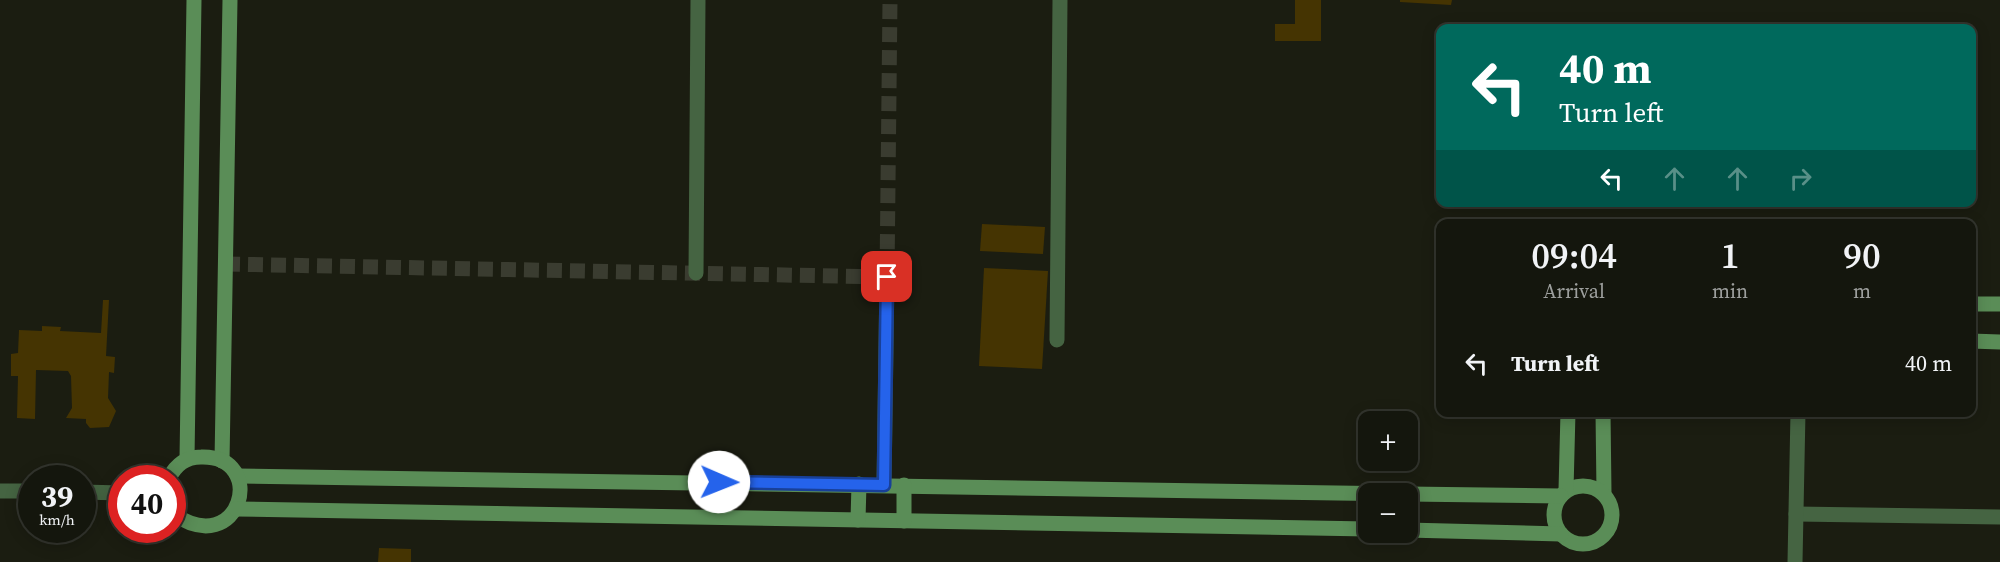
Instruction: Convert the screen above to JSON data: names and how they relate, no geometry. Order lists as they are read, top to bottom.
{
  "page": {
    "turn": ["40 m", "Turn left"],
    "eta": [
      "09:04",
      "Arrival",
      "1",
      "min",
      "90",
      "m"
    ],
    "list": [
      {
        "name": "Turn left",
        "value": "40 m"
      }
    ],
    "map_buttons": ["+", "−"],
    "speed": "39 km/h",
    "limit": "40"
  }
}
